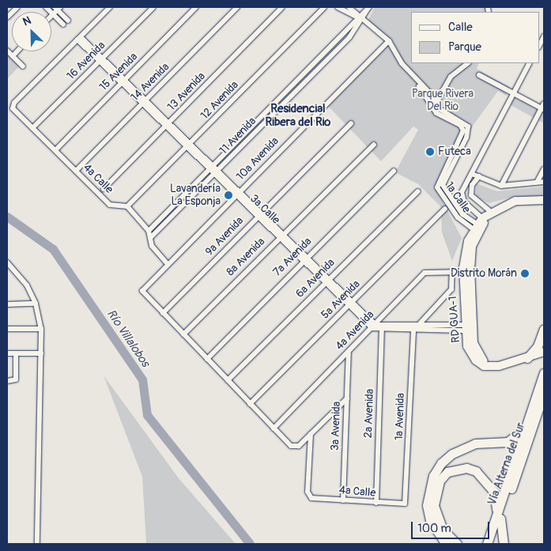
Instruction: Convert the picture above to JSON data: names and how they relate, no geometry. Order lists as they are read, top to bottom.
{
  "streets": {
    "highway": ["Vía Alterna del Sur"],
    "main road": ["RD GUA-1"],
    "street": [
      "16 Avenida",
      "15 Avenida",
      "14 Avenida",
      "13 Avenida",
      "12 Avenida",
      "11 Avenida",
      "10a Avenida",
      "4a Calle",
      "1a Calle",
      "3a Calle",
      "9a Avenida",
      "8a Avenida",
      "7a Avenida",
      "6a Avenida",
      "5a Avenida",
      "4a Avenida",
      "2a Avenida",
      "1a Avenida",
      "3a Avenida"
    ]
  },
  "crossings": [
    ["16 Avenida", "4a Calle"],
    ["16 Avenida", "3a Calle"],
    ["15 Avenida", "4a Calle"],
    ["15 Avenida", "3a Calle"],
    ["14 Avenida", "4a Calle"],
    ["14 Avenida", "3a Calle"],
    ["13 Avenida", "3a Calle"],
    ["12 Avenida", "4a Calle"],
    ["12 Avenida", "3a Calle"],
    ["11 Avenida", "1a Calle"],
    ["11 Avenida", "3a Calle"],
    ["10a Avenida", "1a Calle"],
    ["10a Avenida", "3a Calle"],
    ["10a Avenida", "9a Avenida"],
    ["4a Calle", "3a Calle"],
    ["4a Calle", "2a Avenida"],
    ["4a Calle", "1a Avenida"],
    ["4a Calle", "3a Avenida"],
    ["1a Calle", "RD GUA-1"],
    ["3a Calle", "9a Avenida"],
    ["3a Calle", "8a Avenida"],
    ["3a Calle", "7a Avenida"],
    ["3a Calle", "6a Avenida"],
    ["3a Calle", "5a Avenida"],
    ["3a Calle", "4a Avenida"],
    ["RD GUA-1", "4a Avenida"],
    ["4a Avenida", "3a Avenida"]
  ],
  "districts": ["Residencial Ribera del Rio"],
  "water": ["Río Villalobos"],
  "parks": ["Parque Rivera Del Rio"],
  "places": ["Futeca", "Lavandería La Esponja", "Distrito Morán"],
  "legend": ["Calle", "Parque"],
  "scale_bar": "100 m",
  "north": "top left"
}
